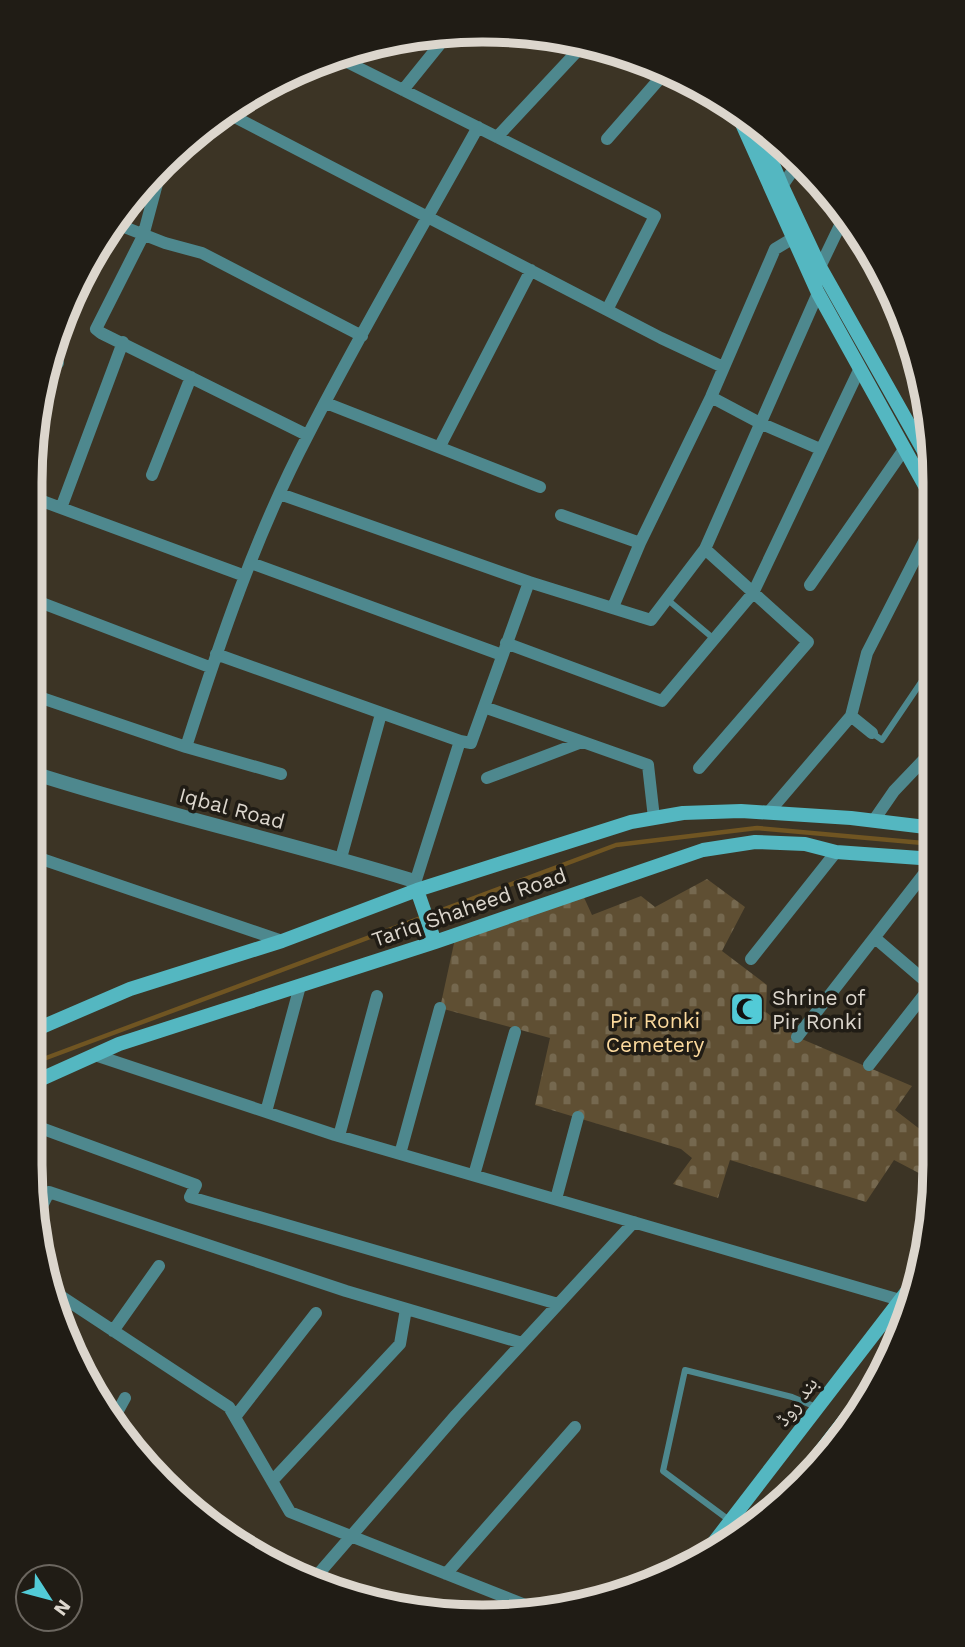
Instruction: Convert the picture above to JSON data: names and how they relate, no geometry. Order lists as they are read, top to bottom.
{
  "streets": {
    "main road": ["Tariq Shaheed Road", "بند روڈ"],
    "street": ["Iqbal Road"]
  },
  "crossings": [
    ["Iqbal Road", "Tariq Shaheed Road"]
  ],
  "parks": ["Pir Ronki Cemetery"],
  "places": {
    "mosque": ["Shrine of Pir Ronki"]
  },
  "north": "bottom right"
}
